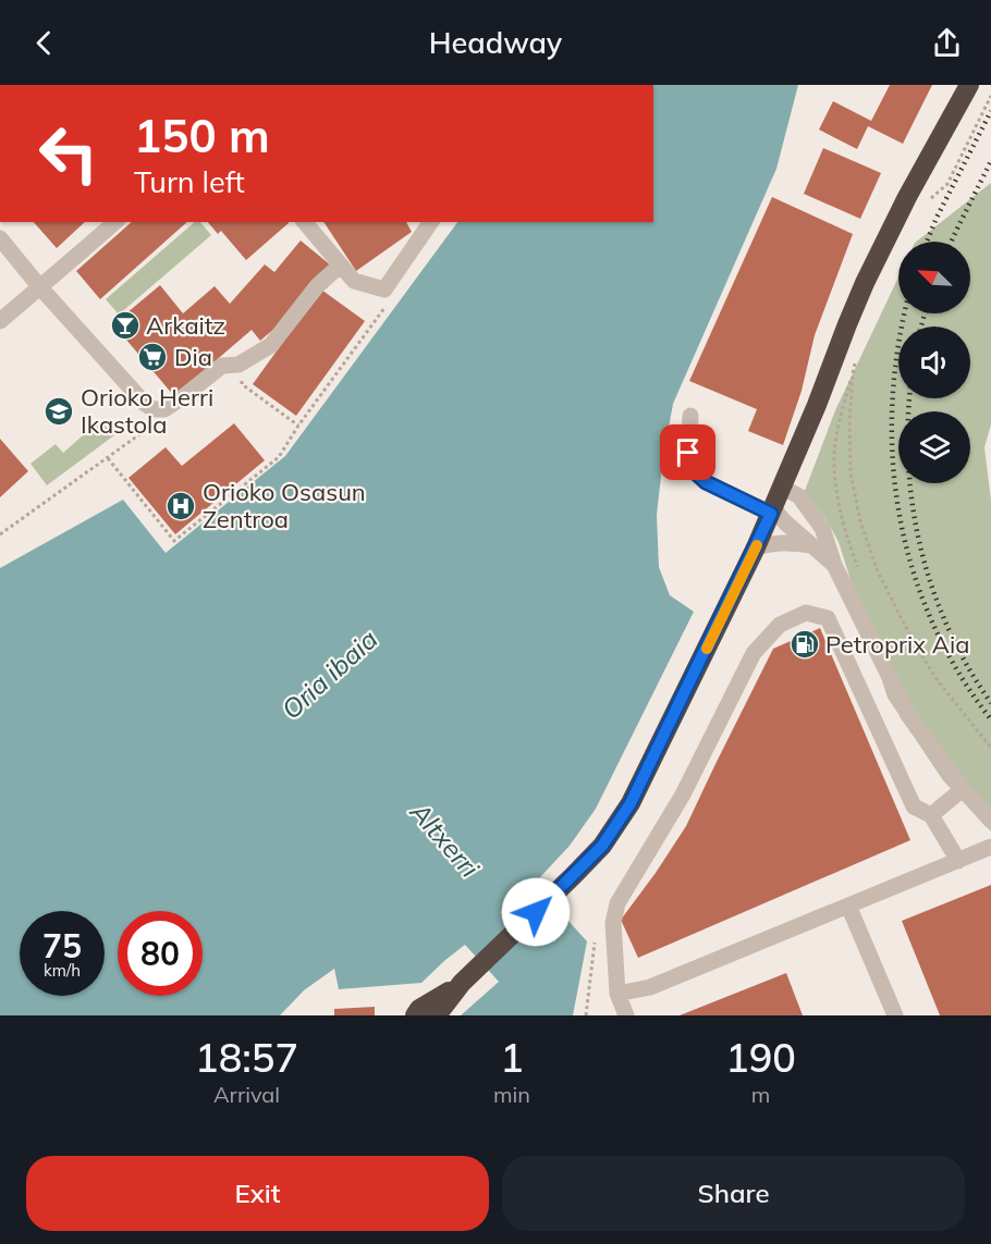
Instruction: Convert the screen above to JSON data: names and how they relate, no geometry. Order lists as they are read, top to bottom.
{
  "water": ["Oria ibaia", "Altxerri"],
  "places": {
    "bar": ["Arkaitz"],
    "supermarket": ["Dia"],
    "school or university": ["Orioko Herri Ikastola"],
    "hospital": ["Orioko Osasun Zentroa"],
    "fuel station": ["Petroprix Aia"]
  },
  "north": "top left",
  "page": {
    "header": "Headway",
    "turn": ["150 m", "Turn left"],
    "speed": "75 km/h",
    "limit": "80",
    "eta": [
      "18:57",
      "Arrival",
      "1",
      "min",
      "190",
      "m"
    ],
    "buttons": ["Exit", "Share"]
  }
}
